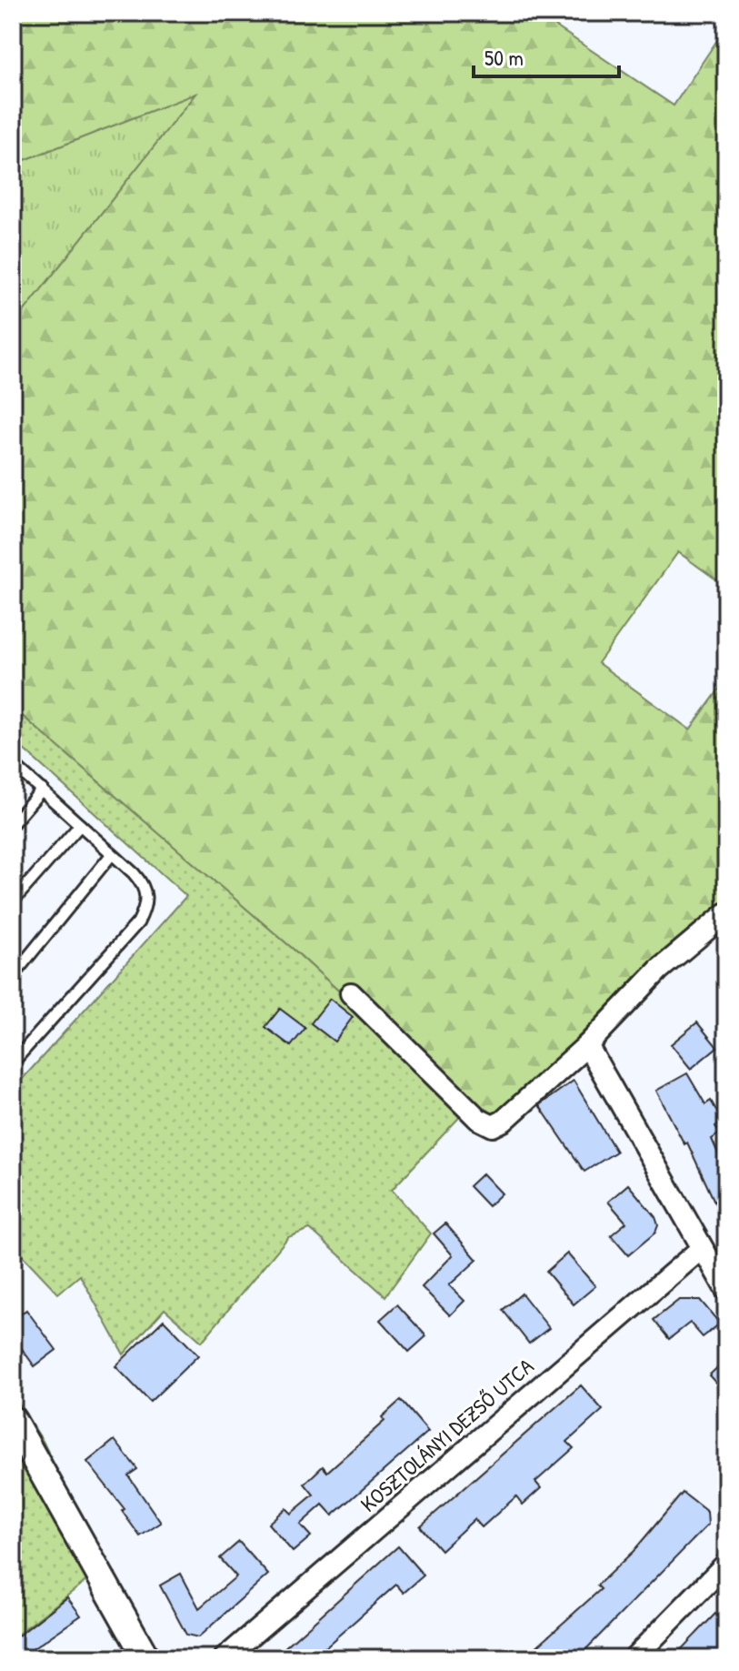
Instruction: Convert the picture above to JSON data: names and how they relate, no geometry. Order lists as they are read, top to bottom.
{
  "streets": {
    "street": ["KOSZTOLÁNYI DEZSŐ UTCA"]
  },
  "scale_bar": "50 m"
}
